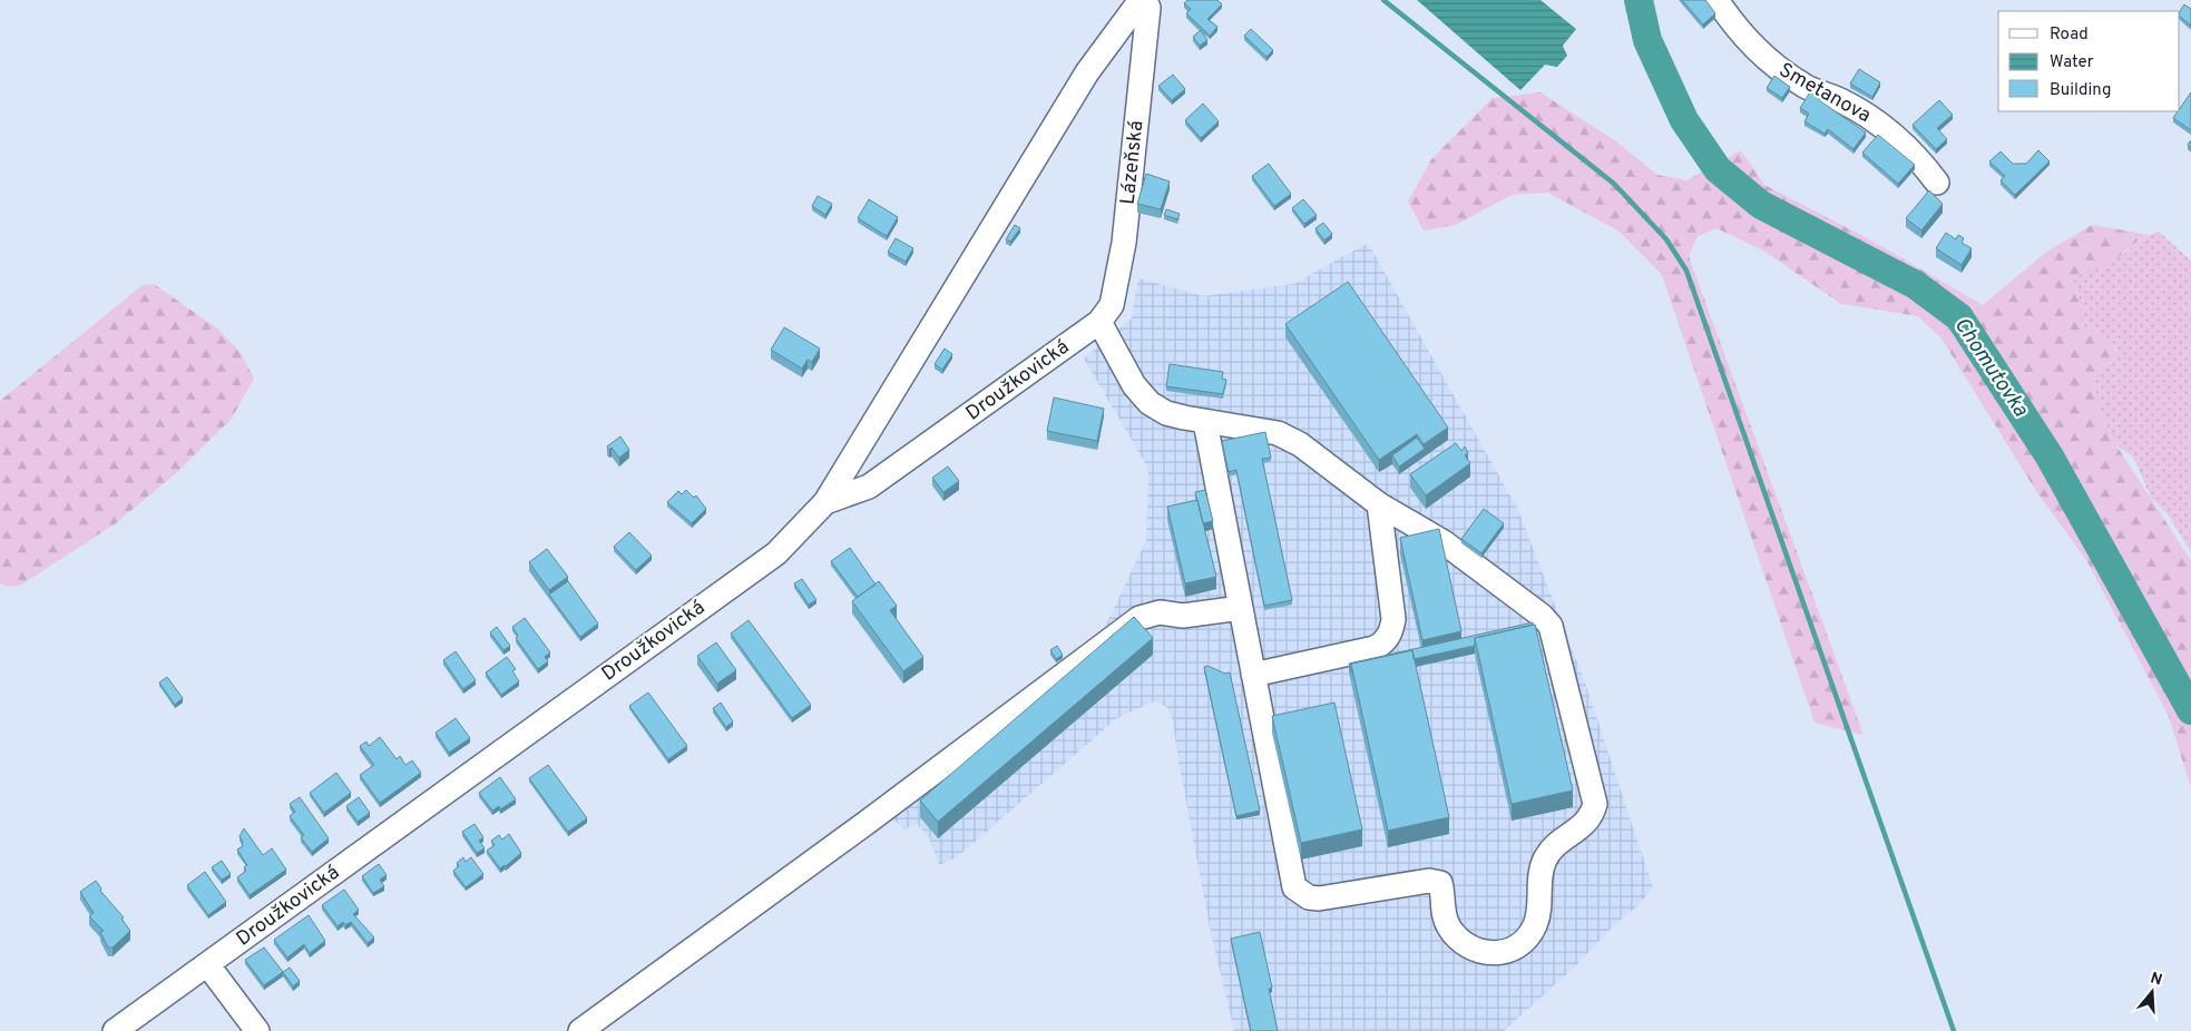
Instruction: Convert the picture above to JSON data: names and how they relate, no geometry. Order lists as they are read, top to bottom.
{
  "streets": {
    "street": ["Smetanova", "Lázeňská", "Droužkovická"]
  },
  "crossings": [
    ["Lázeňská", "Droužkovická"]
  ],
  "water": ["Chomutovka"],
  "legend": ["Road", "Water", "Building"],
  "north": "top"
}
